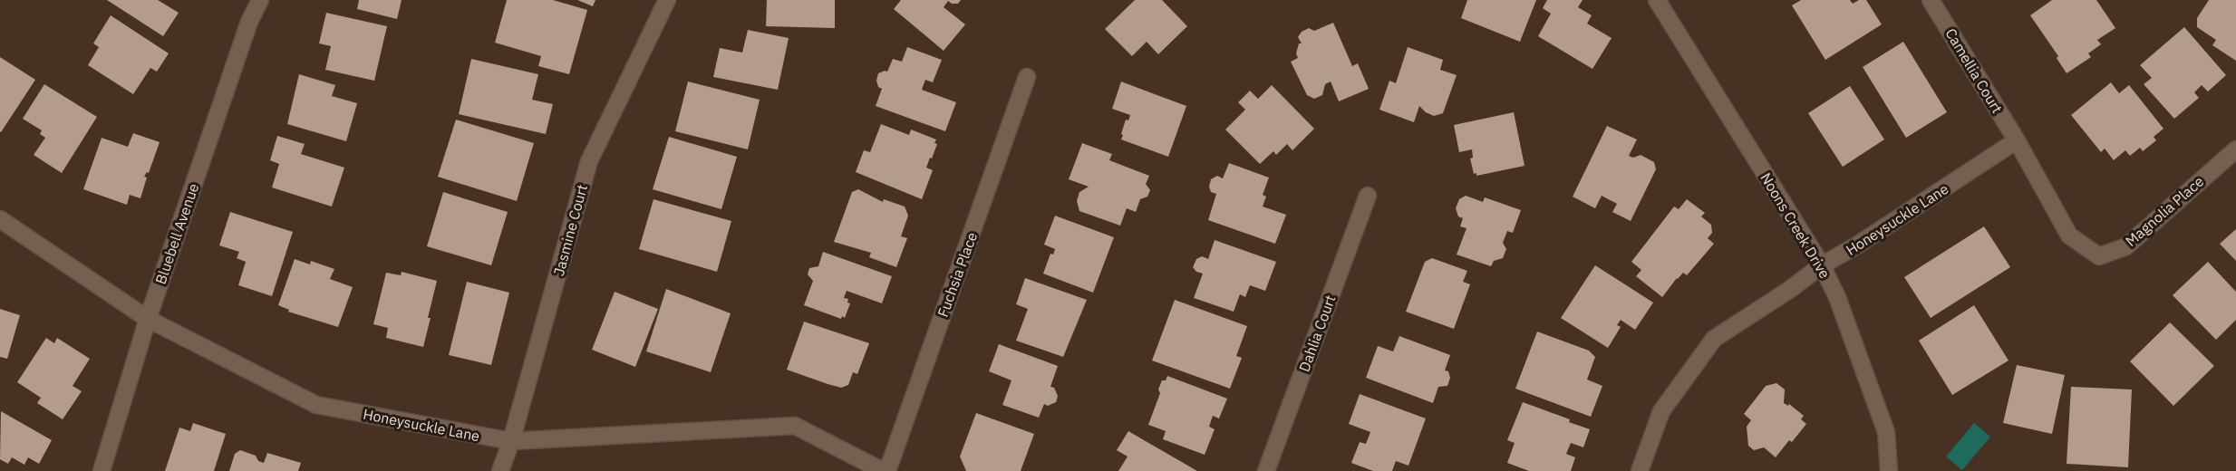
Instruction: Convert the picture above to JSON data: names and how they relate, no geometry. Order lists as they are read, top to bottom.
{
  "streets": {
    "street": [
      "Camellia Court",
      "Magnolia Place",
      "Honeysuckle Lane",
      "Noons Creek Drive",
      "Jasmine Court",
      "Bluebell Avenue",
      "Fuchsia Place",
      "Dahlia Court"
    ]
  },
  "crossings": [
    ["Camellia Court", "Magnolia Place"],
    ["Camellia Court", "Honeysuckle Lane"],
    ["Magnolia Place", "Honeysuckle Lane"],
    ["Honeysuckle Lane", "Noons Creek Drive"],
    ["Honeysuckle Lane", "Jasmine Court"],
    ["Honeysuckle Lane", "Bluebell Avenue"],
    ["Honeysuckle Lane", "Fuchsia Place"]
  ]
}
